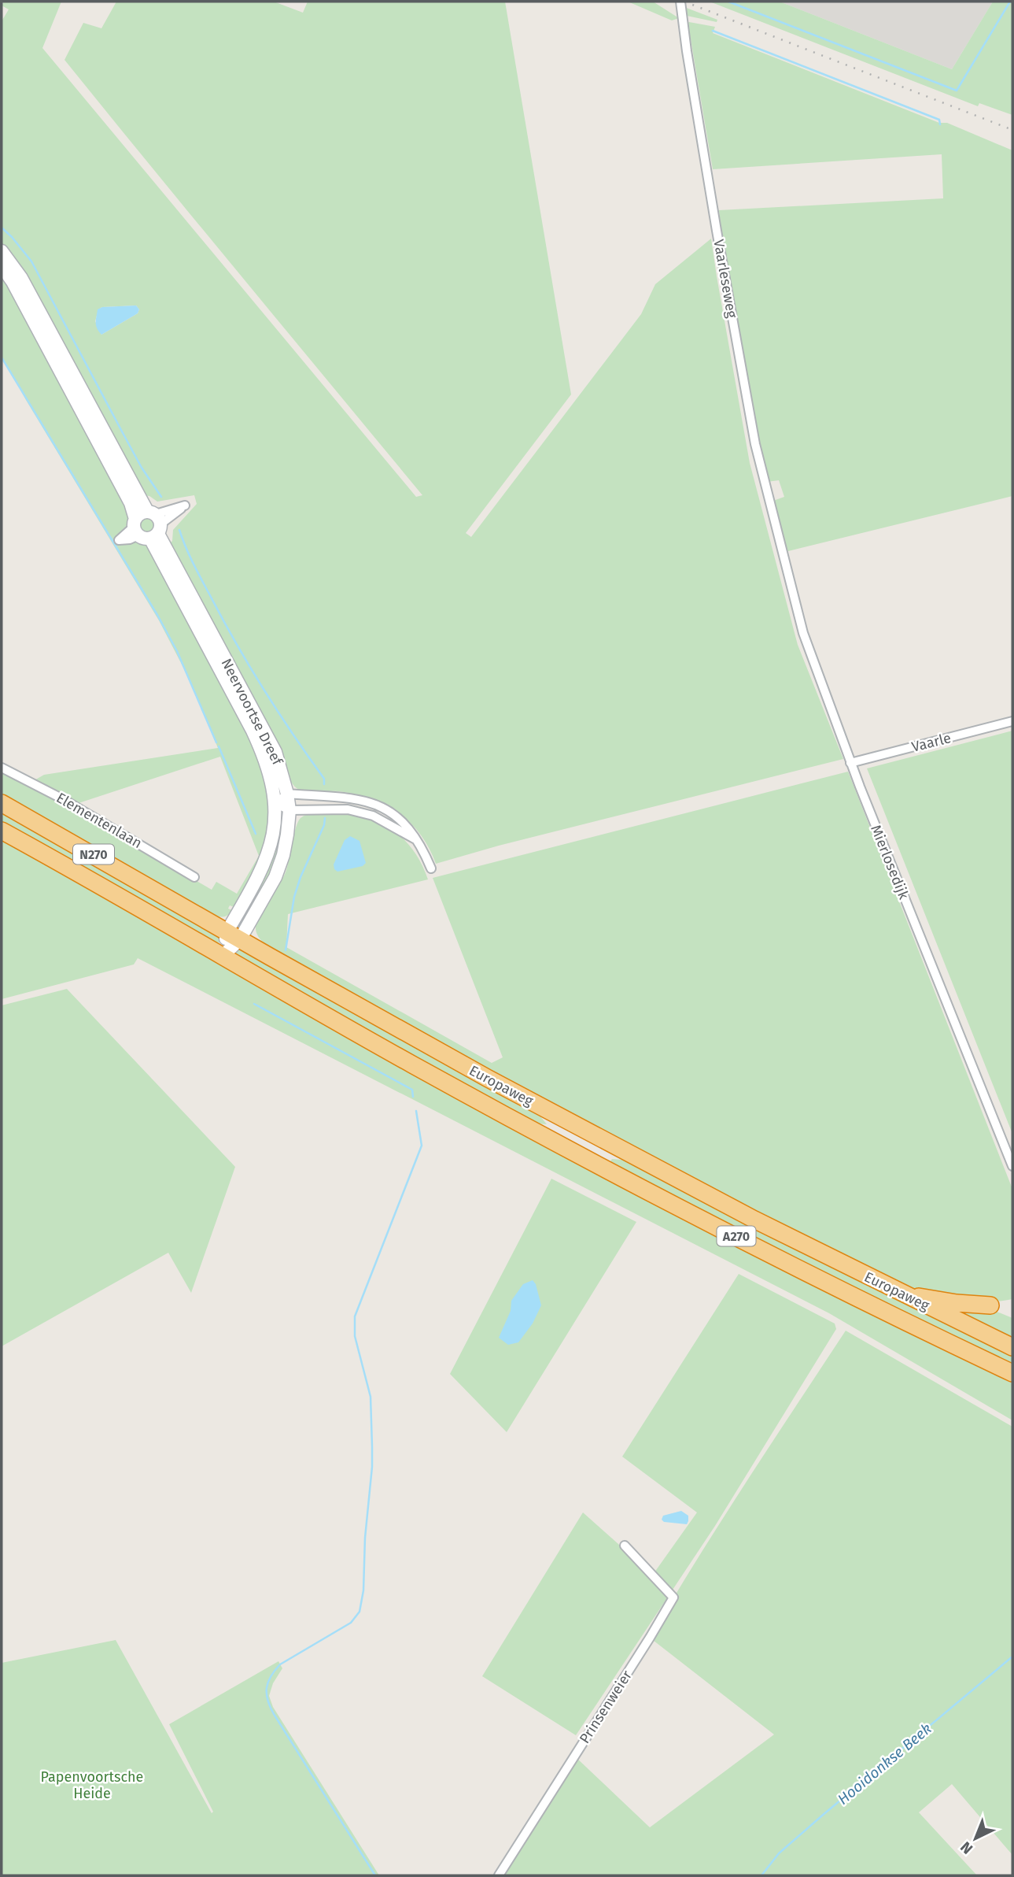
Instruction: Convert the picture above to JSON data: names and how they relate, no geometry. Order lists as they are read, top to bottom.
{
  "streets": {
    "highway": ["N270", "Europaweg", "A270"],
    "street": [
      "Vaarleseweg",
      "Neervoortse Dreef",
      "Vaarle",
      "Elementenlaan",
      "Mierlosedijk",
      "Prinsenweier"
    ]
  },
  "crossings": [
    ["Vaarleseweg", "Mierlosedijk"],
    ["Neervoortse Dreef", "Europaweg"],
    ["Vaarle", "Mierlosedijk"],
    ["Europaweg", "A270"]
  ],
  "water": ["Hooidonkse Beek"],
  "parks": ["Papenvoortsche Heide"],
  "north": "bottom left"
}
